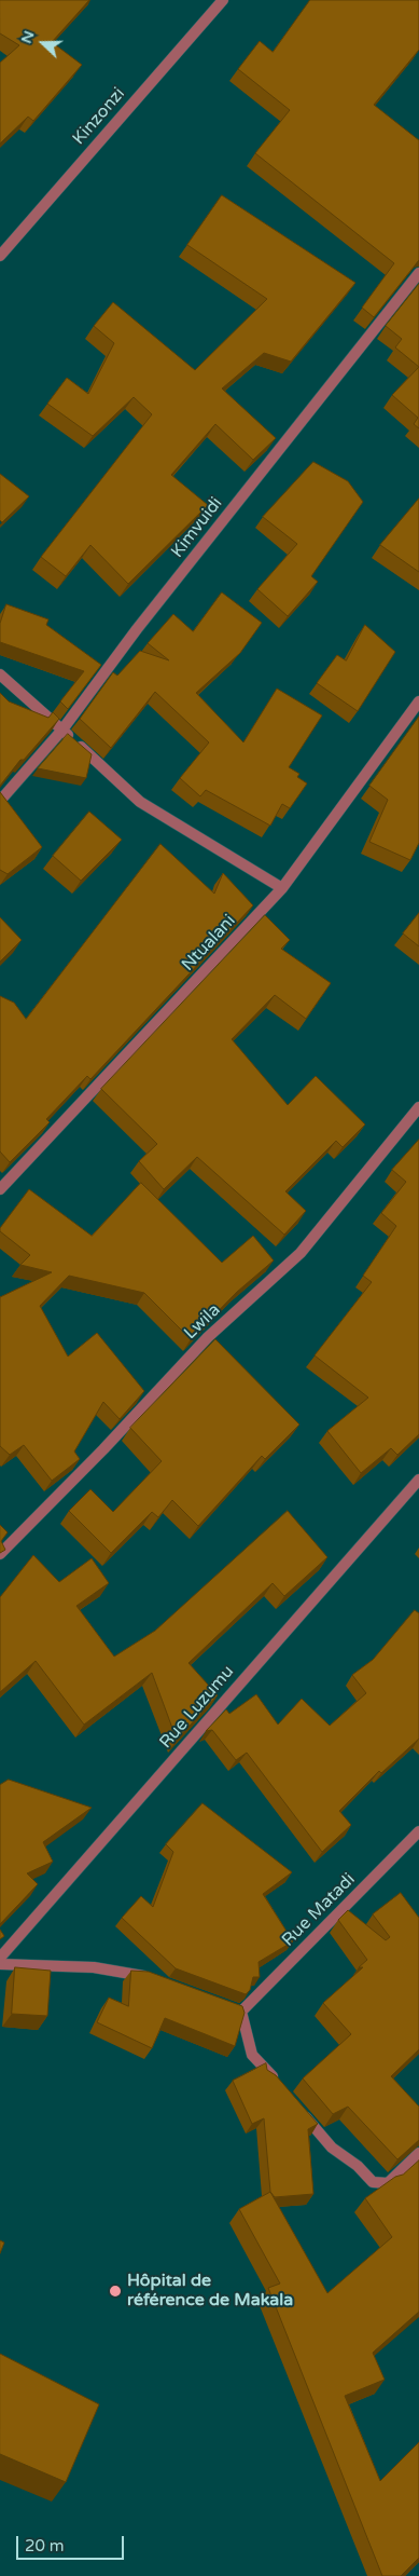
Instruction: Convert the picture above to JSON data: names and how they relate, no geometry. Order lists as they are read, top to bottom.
{
  "streets": {
    "street": [
      "Kinzonzi",
      "Kimvuidi",
      "Ntualani",
      "Lwila",
      "Rue Luzumu",
      "Rue Matadi"
    ]
  },
  "places": ["Hôpital de référence de Makala"],
  "scale_bar": "20 m",
  "north": "left"
}
